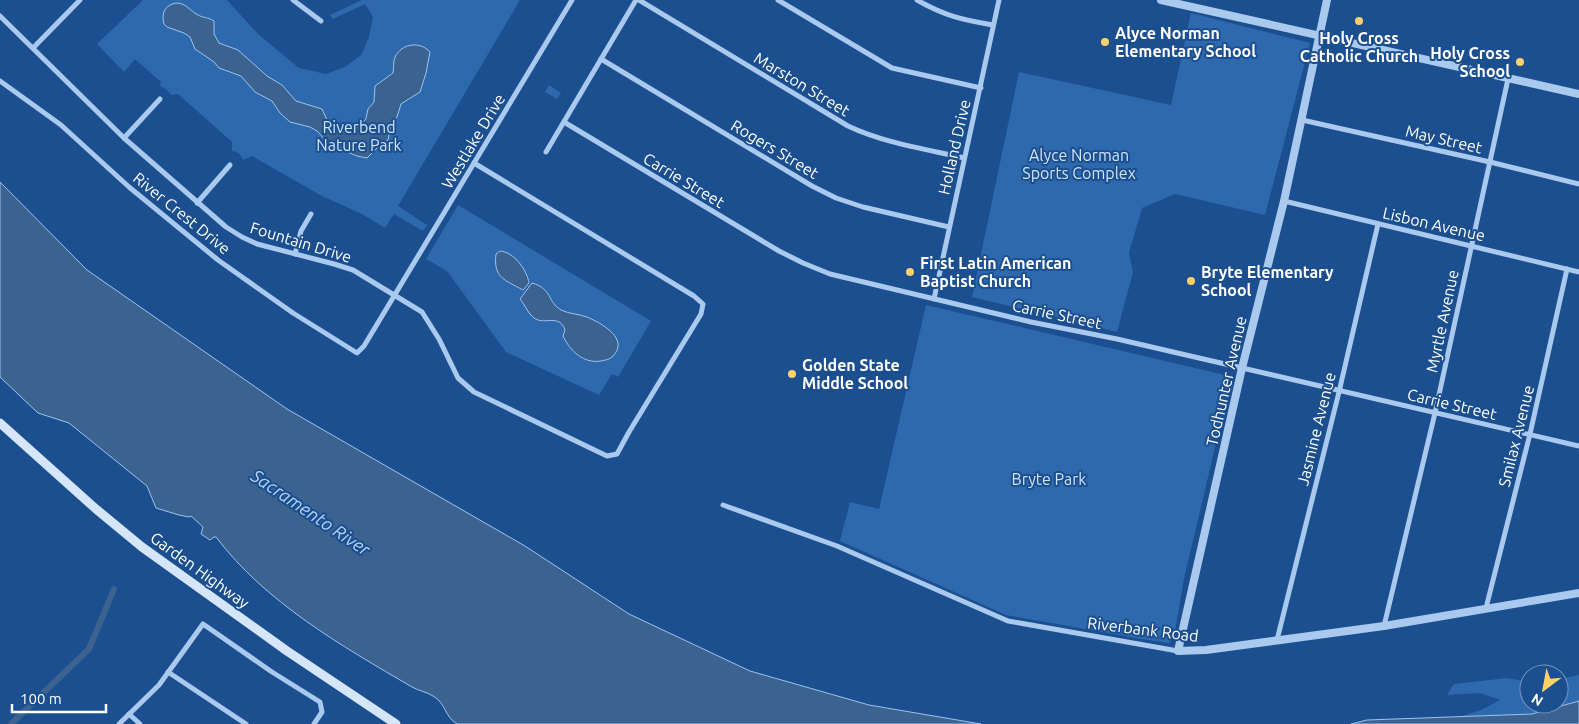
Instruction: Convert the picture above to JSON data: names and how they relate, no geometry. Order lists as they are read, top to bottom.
{
  "streets": {
    "main road": ["Garden Highway"],
    "street": [
      "Marston Street",
      "May Street",
      "Westlake Drive",
      "Holland Drive",
      "Rogers Street",
      "Carrie Street",
      "River Crest Drive",
      "Lisbon Avenue",
      "Fountain Drive",
      "Myrtle Avenue",
      "Todhunter Avenue",
      "Jasmine Avenue",
      "Smilax Avenue",
      "Riverbank Road"
    ]
  },
  "crossings": [
    ["Marston Street", "Holland Drive"],
    ["May Street", "Myrtle Avenue"],
    ["May Street", "Todhunter Avenue"],
    ["Westlake Drive", "River Crest Drive"],
    ["Westlake Drive", "Fountain Drive"],
    ["Holland Drive", "Rogers Street"],
    ["Holland Drive", "Carrie Street"],
    ["Carrie Street", "Myrtle Avenue"],
    ["Carrie Street", "Todhunter Avenue"],
    ["Carrie Street", "Jasmine Avenue"],
    ["Carrie Street", "Smilax Avenue"],
    ["Lisbon Avenue", "Myrtle Avenue"],
    ["Lisbon Avenue", "Todhunter Avenue"],
    ["Lisbon Avenue", "Jasmine Avenue"],
    ["Lisbon Avenue", "Smilax Avenue"],
    ["Myrtle Avenue", "Riverbank Road"],
    ["Todhunter Avenue", "Riverbank Road"],
    ["Jasmine Avenue", "Riverbank Road"],
    ["Smilax Avenue", "Riverbank Road"]
  ],
  "water": ["Sacramento River"],
  "parks": ["Riverbend Nature Park", "Alyce Norman Sports Complex", "Bryte Park"],
  "places": [
    "Holy Cross Catholic Church",
    "Alyce Norman Elementary School",
    "Holy Cross School",
    "First Latin American Baptist Church",
    "Bryte Elementary School",
    "Golden State Middle School"
  ],
  "scale_bar": "100 m",
  "north": "bottom left"
}
